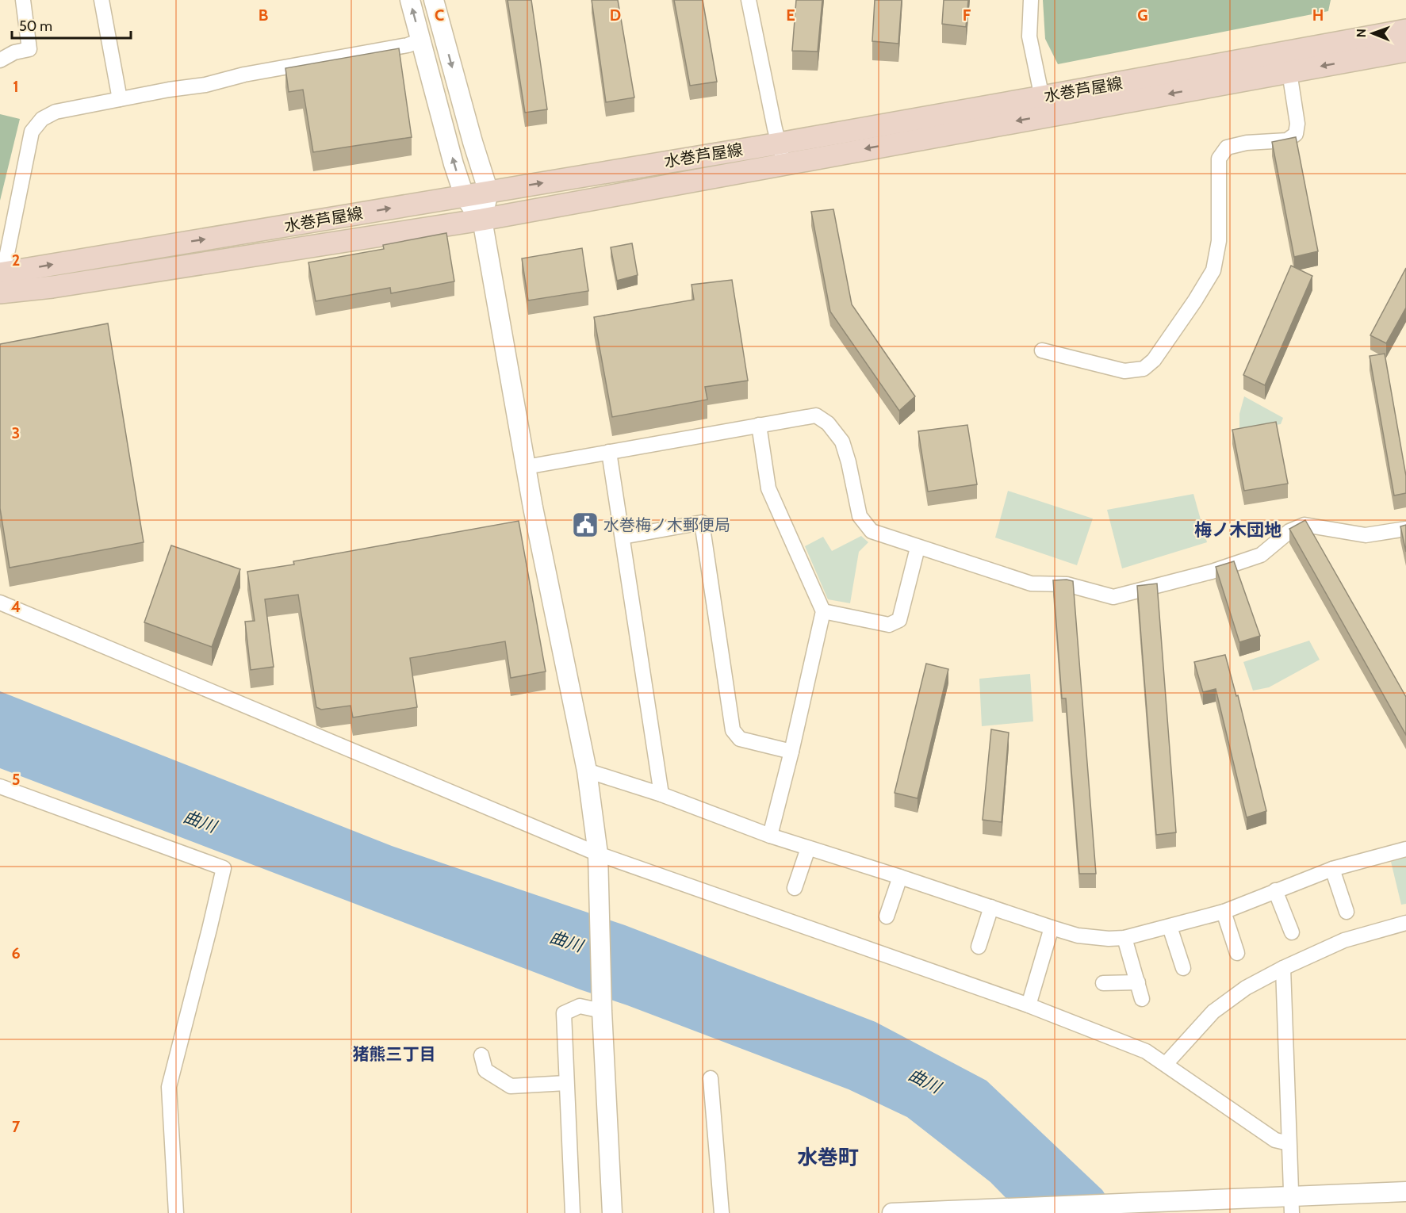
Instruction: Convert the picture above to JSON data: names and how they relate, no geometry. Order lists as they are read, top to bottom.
{
  "streets": {
    "main road": ["水巻芦屋線"]
  },
  "districts": ["梅ノ木団地", "猪熊三丁目", "水巻町"],
  "water": ["曲川"],
  "places": {
    "public building": ["水巻梅ノ木郵便局"]
  },
  "scale_bar": "50 m",
  "north": "left",
  "grid": {
    "columns": [
      "B",
      "C",
      "D",
      "E",
      "F",
      "G",
      "H"
    ],
    "rows": [
      "1",
      "2",
      "3",
      "4",
      "5",
      "6",
      "7"
    ]
  }
}
